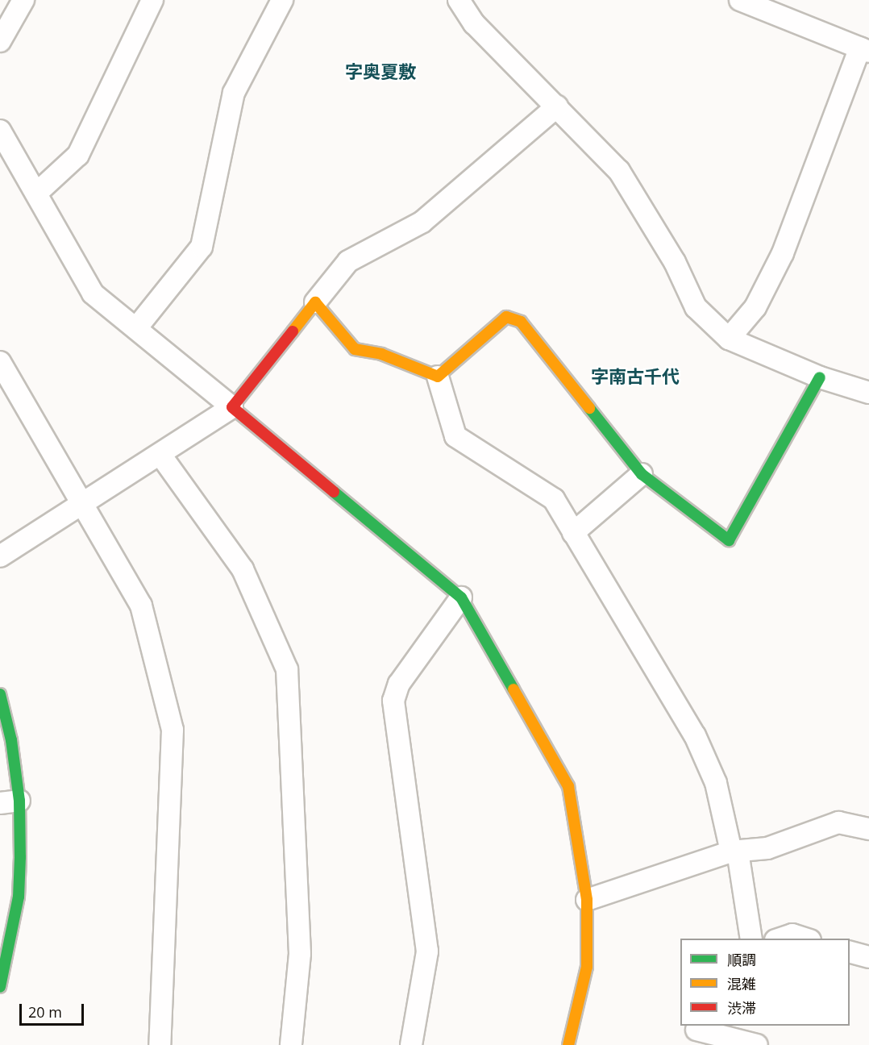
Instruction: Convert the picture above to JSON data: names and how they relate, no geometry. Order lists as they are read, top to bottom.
{
  "districts": ["字奥夏敷", "字南古千代"],
  "legend": ["順調", "混雑", "渋滞"],
  "scale_bar": "20 m"
}
